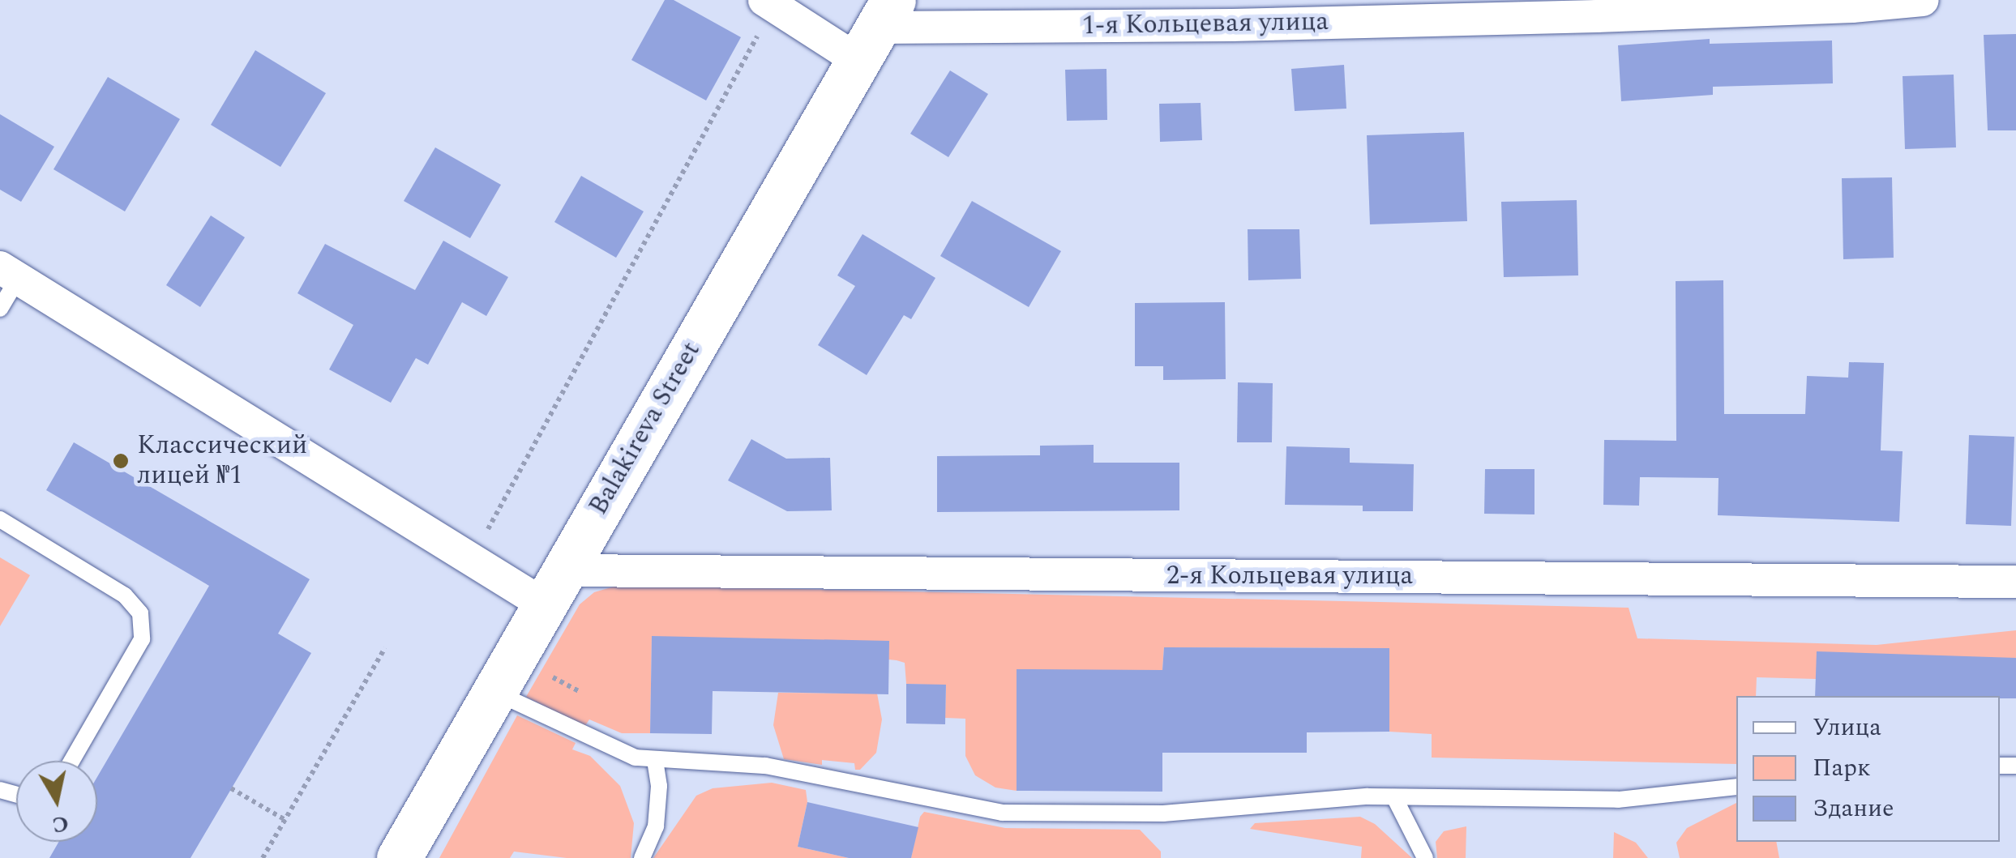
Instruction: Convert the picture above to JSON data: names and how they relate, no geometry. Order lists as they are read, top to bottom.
{
  "streets": {
    "street": ["1-я Кольцевая улица", "Balakireva Street", "2-я Кольцевая улица"]
  },
  "crossings": [
    ["1-я Кольцевая улица", "Balakireva Street"],
    ["Balakireva Street", "2-я Кольцевая улица"]
  ],
  "places": ["Классический лицей №1"],
  "legend": ["Улица", "Парк", "Здание"],
  "north": "bottom"
}
